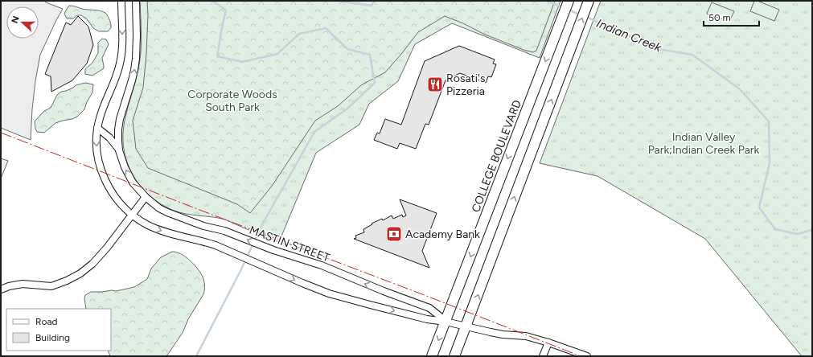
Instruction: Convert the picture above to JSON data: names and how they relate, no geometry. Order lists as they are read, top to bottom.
{
  "streets": {
    "main road": ["COLLEGE BOULEVARD"],
    "street": ["MASTIN STREET"]
  },
  "crossings": [
    ["COLLEGE BOULEVARD", "MASTIN STREET"]
  ],
  "water": ["Indian Creek"],
  "parks": ["Corporate Woods South Park", "Indian Valley Park;Indian Creek Park"],
  "places": {
    "restaurant": ["Rosati's Pizzeria"],
    "bank": ["Academy Bank"]
  },
  "legend": ["Road", "Building"],
  "scale_bar": "50 m",
  "north": "left"
}
